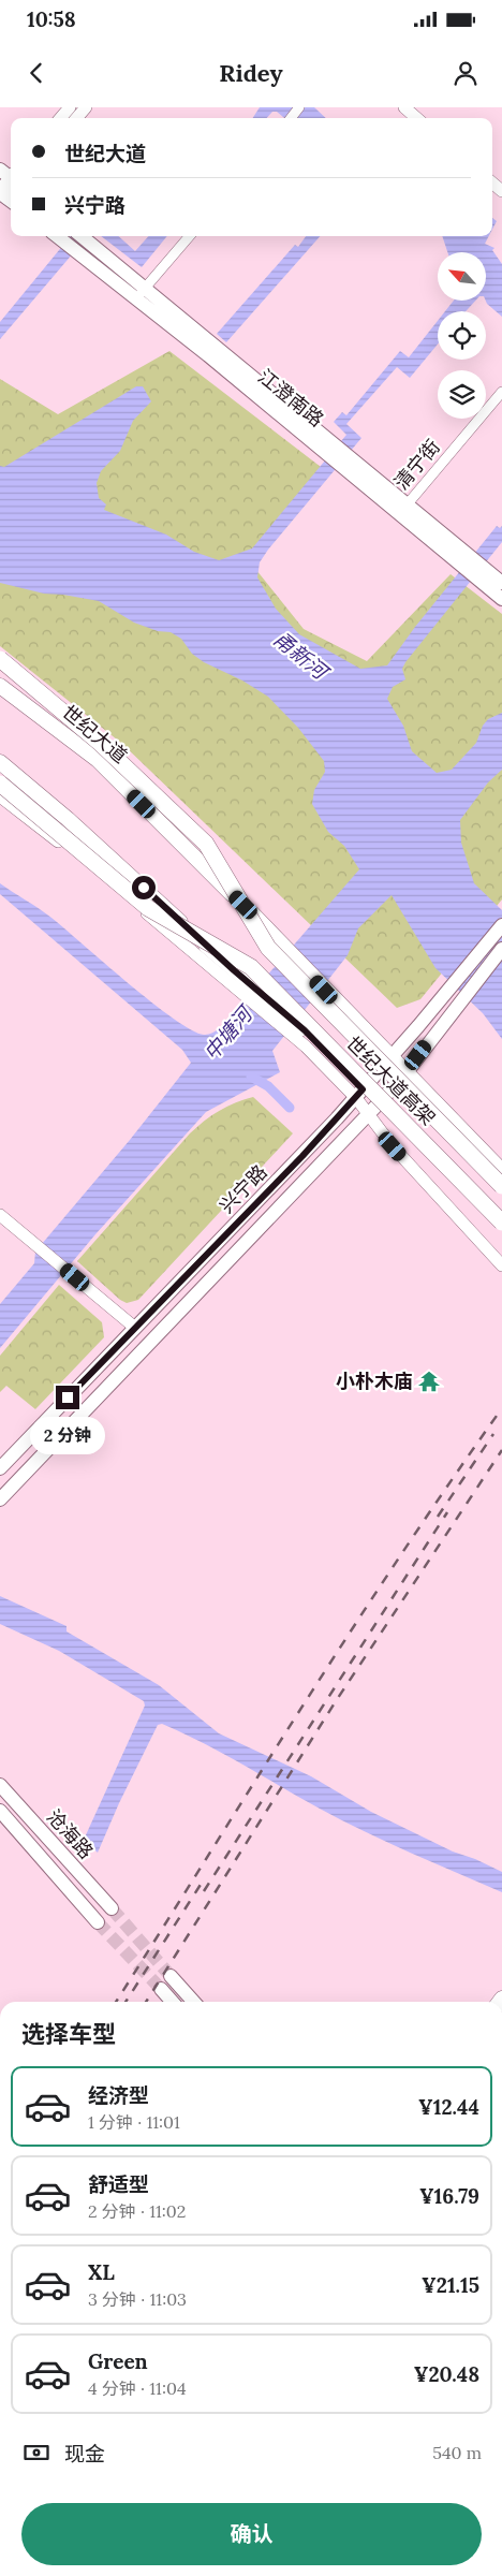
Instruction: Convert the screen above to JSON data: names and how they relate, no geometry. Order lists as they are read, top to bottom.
{
  "streets": {
    "highway": ["世纪大道高架"],
    "main road": [
      "江澄南路",
      "世纪大道",
      "兴宁路",
      "沧海路"
    ],
    "street": ["清宁街"]
  },
  "crossings": [
    ["江澄南路", "清宁街"],
    ["世纪大道", "世纪大道高架"],
    ["世纪大道", "兴宁路"]
  ],
  "water": ["甬新河", "中塘河"],
  "places": {
    "temple": ["小朴木庙"]
  },
  "north": "top left",
  "page": {
    "status": "10:58",
    "header": "Ridey",
    "banner": ["世纪大道", "兴宁路"],
    "bubble": "2 分钟",
    "heading": "选择车型",
    "list": [
      {
        "name": "经济型",
        "note": "1 分钟 · 11:01",
        "value": "¥12.44"
      },
      {
        "name": "舒适型",
        "note": "2 分钟 · 11:02",
        "value": "¥16.79"
      },
      {
        "name": "XL",
        "note": "3 分钟 · 11:03",
        "value": "¥21.15"
      },
      {
        "name": "Green",
        "note": "4 分钟 · 11:04",
        "value": "¥20.48"
      }
    ],
    "pay": ["现金", "540 m"],
    "buttons": "确认"
  }
}
